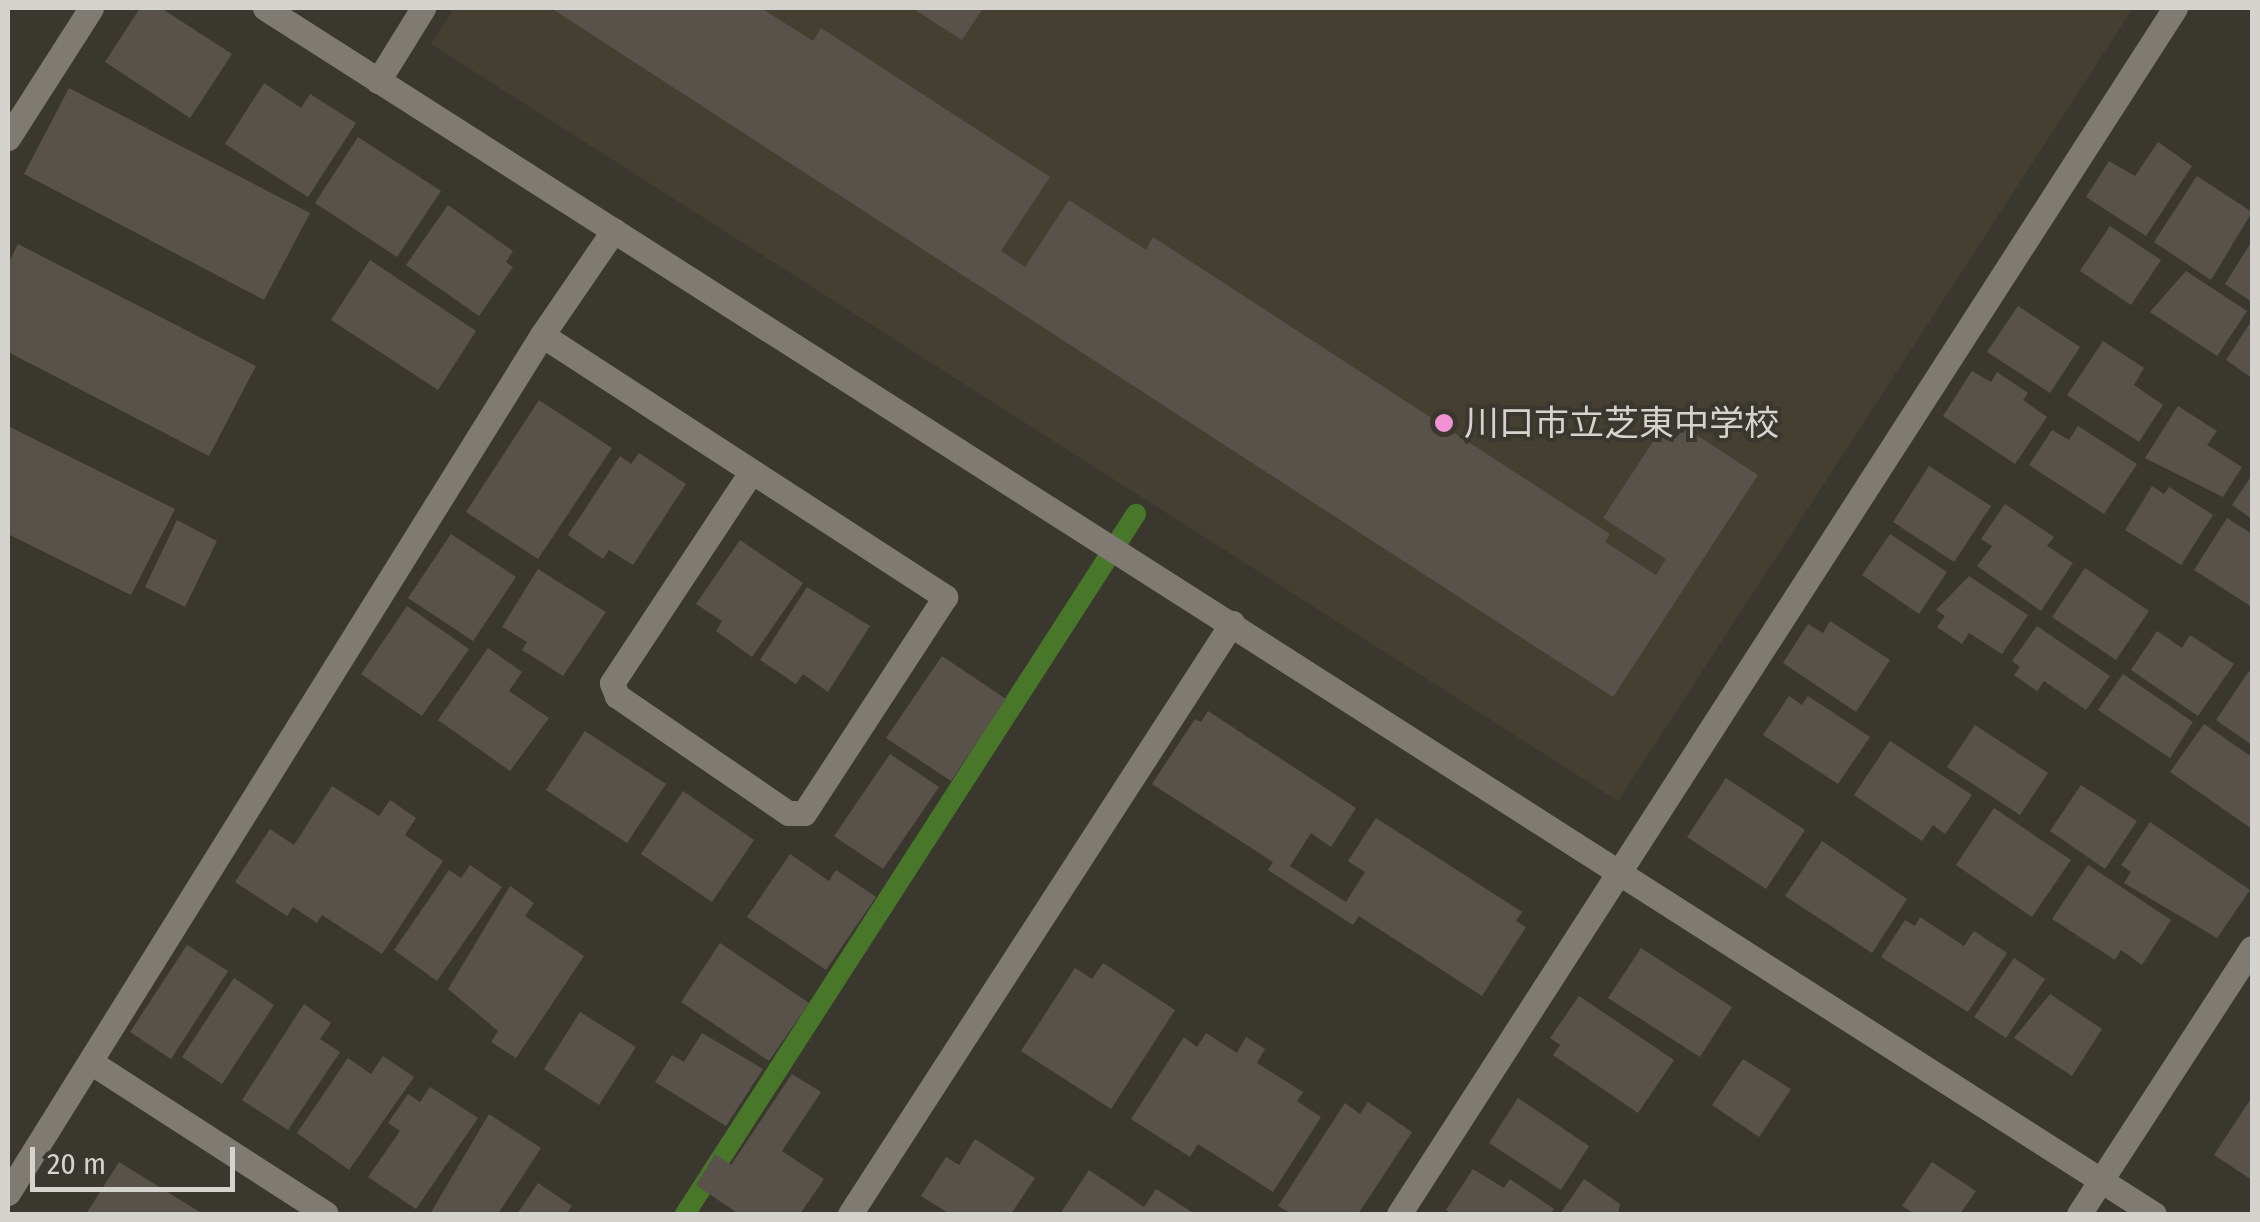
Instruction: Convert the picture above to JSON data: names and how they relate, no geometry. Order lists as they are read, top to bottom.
{
  "places": ["川口市立芝東中学校"],
  "scale_bar": "20 m"
}
